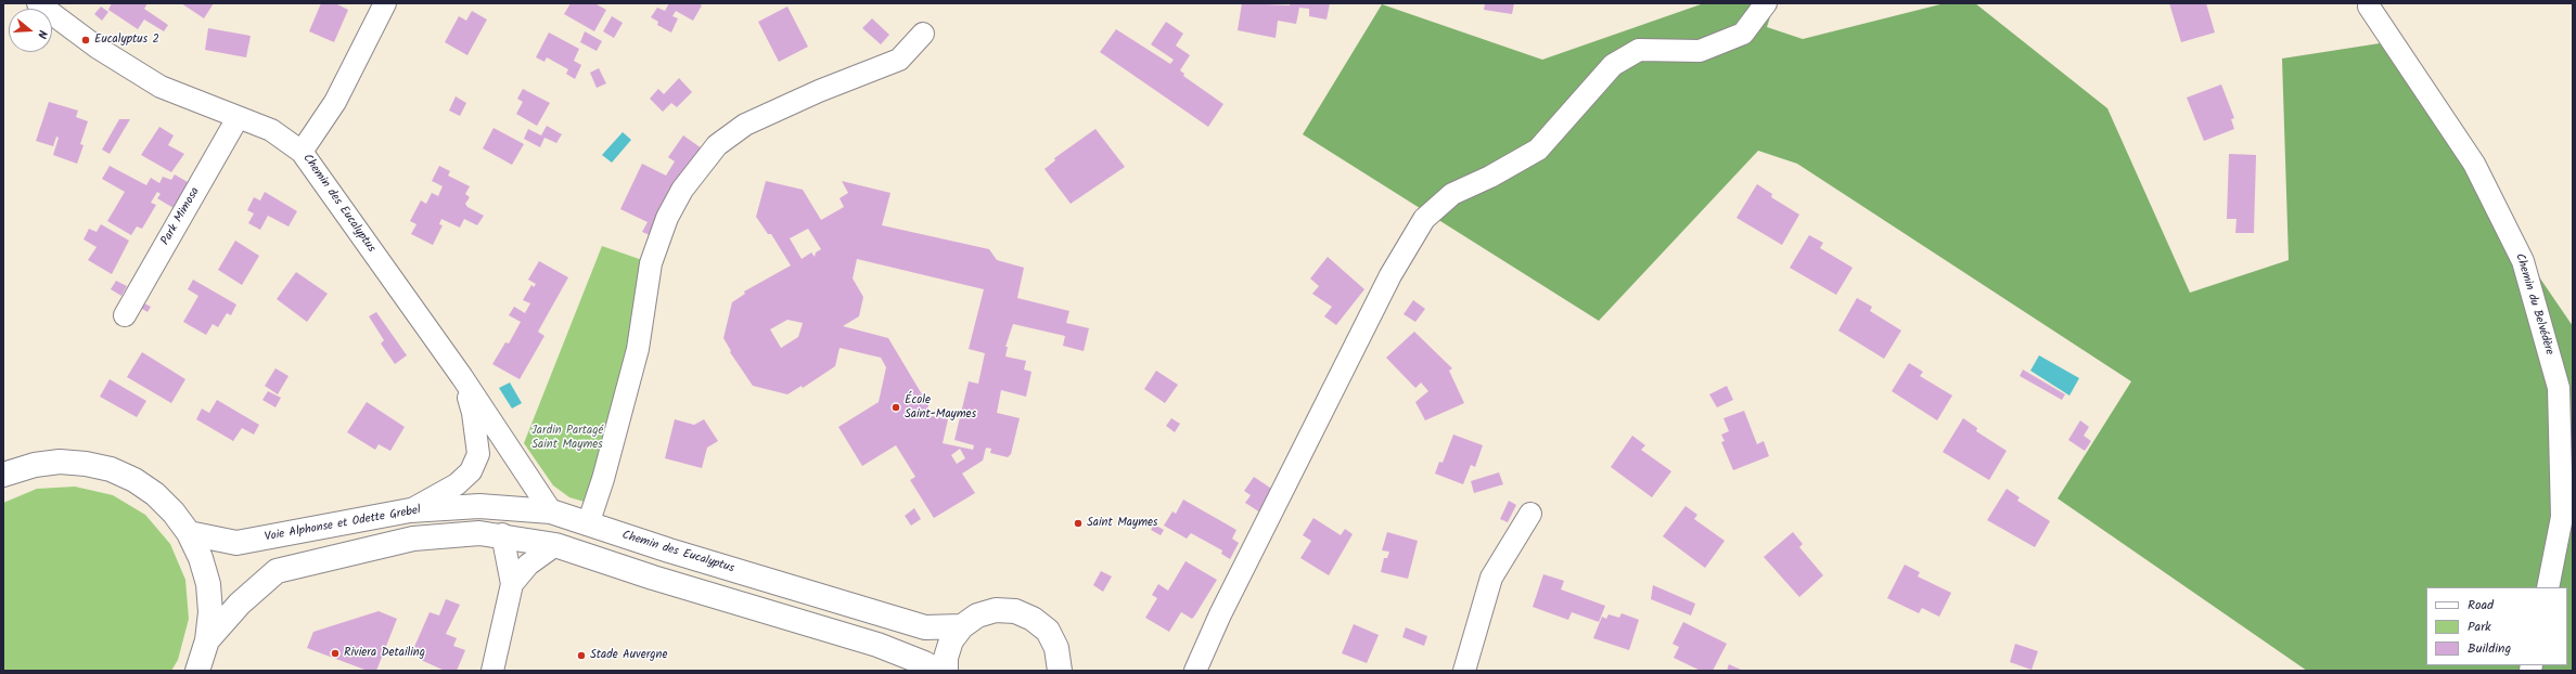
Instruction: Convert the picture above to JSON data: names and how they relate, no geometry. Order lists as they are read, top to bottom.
{
  "streets": {
    "main road": ["Chemin des Eucalyptus", "Voie Alphonse et Odette Grebel"],
    "street": ["Park Mimosa", "Chemin du Belvédère"]
  },
  "crossings": [
    ["Chemin des Eucalyptus", "Park Mimosa"],
    ["Chemin des Eucalyptus", "Voie Alphonse et Odette Grebel"]
  ],
  "parks": ["Jardin Partagé Saint Maymes"],
  "places": [
    "Eucalyptus 2",
    "École Saint-Maymes",
    "Saint Maymes",
    "Riviera Detailing",
    "Stade Auvergne"
  ],
  "legend": ["Road", "Park", "Building"],
  "north": "right"
}
